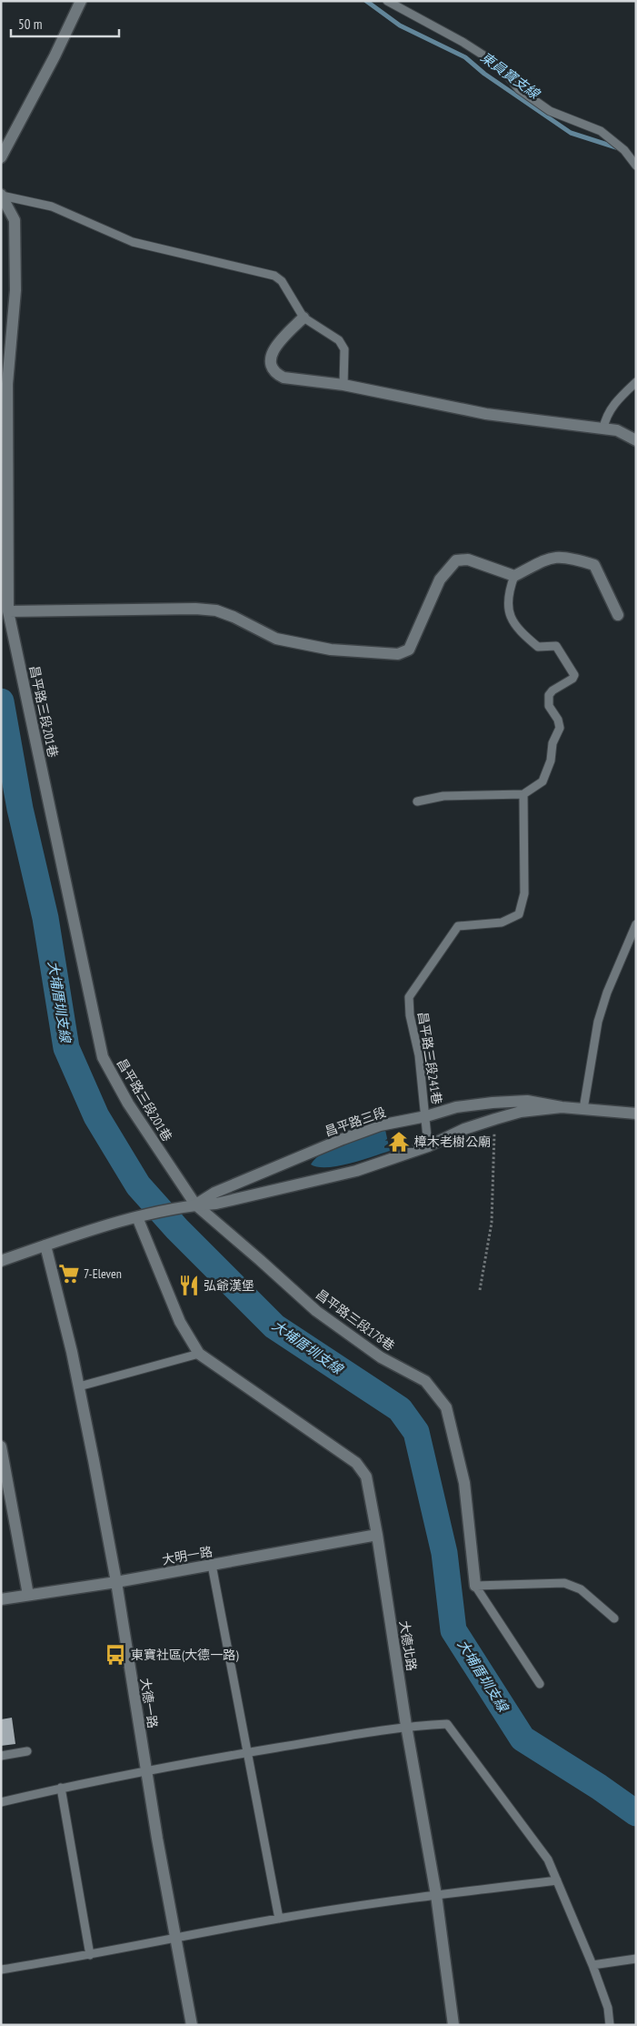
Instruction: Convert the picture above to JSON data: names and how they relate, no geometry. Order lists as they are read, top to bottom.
{
  "streets": {
    "street": [
      "昌平路三段201巷",
      "昌平路三段",
      "昌平路三段178巷",
      "大明一路",
      "大德北路",
      "大德一路"
    ],
    "lane": ["昌平路三段241巷"]
  },
  "crossings": [
    ["昌平路三段201巷", "昌平路三段"],
    ["昌平路三段201巷", "昌平路三段178巷"],
    ["昌平路三段241巷", "昌平路三段"],
    ["昌平路三段", "昌平路三段178巷"],
    ["昌平路三段", "大德一路"],
    ["大明一路", "大德北路"],
    ["大明一路", "大德一路"]
  ],
  "water": ["東員寶支線", "大埔厝圳支線"],
  "places": {
    "temple": ["樟木老樹公廟"],
    "supermarket": ["7-Eleven"],
    "restaurant": ["弘爺漢堡"],
    "bus stop": ["東寶社區(大德一路)"]
  },
  "scale_bar": "50 m"
}
